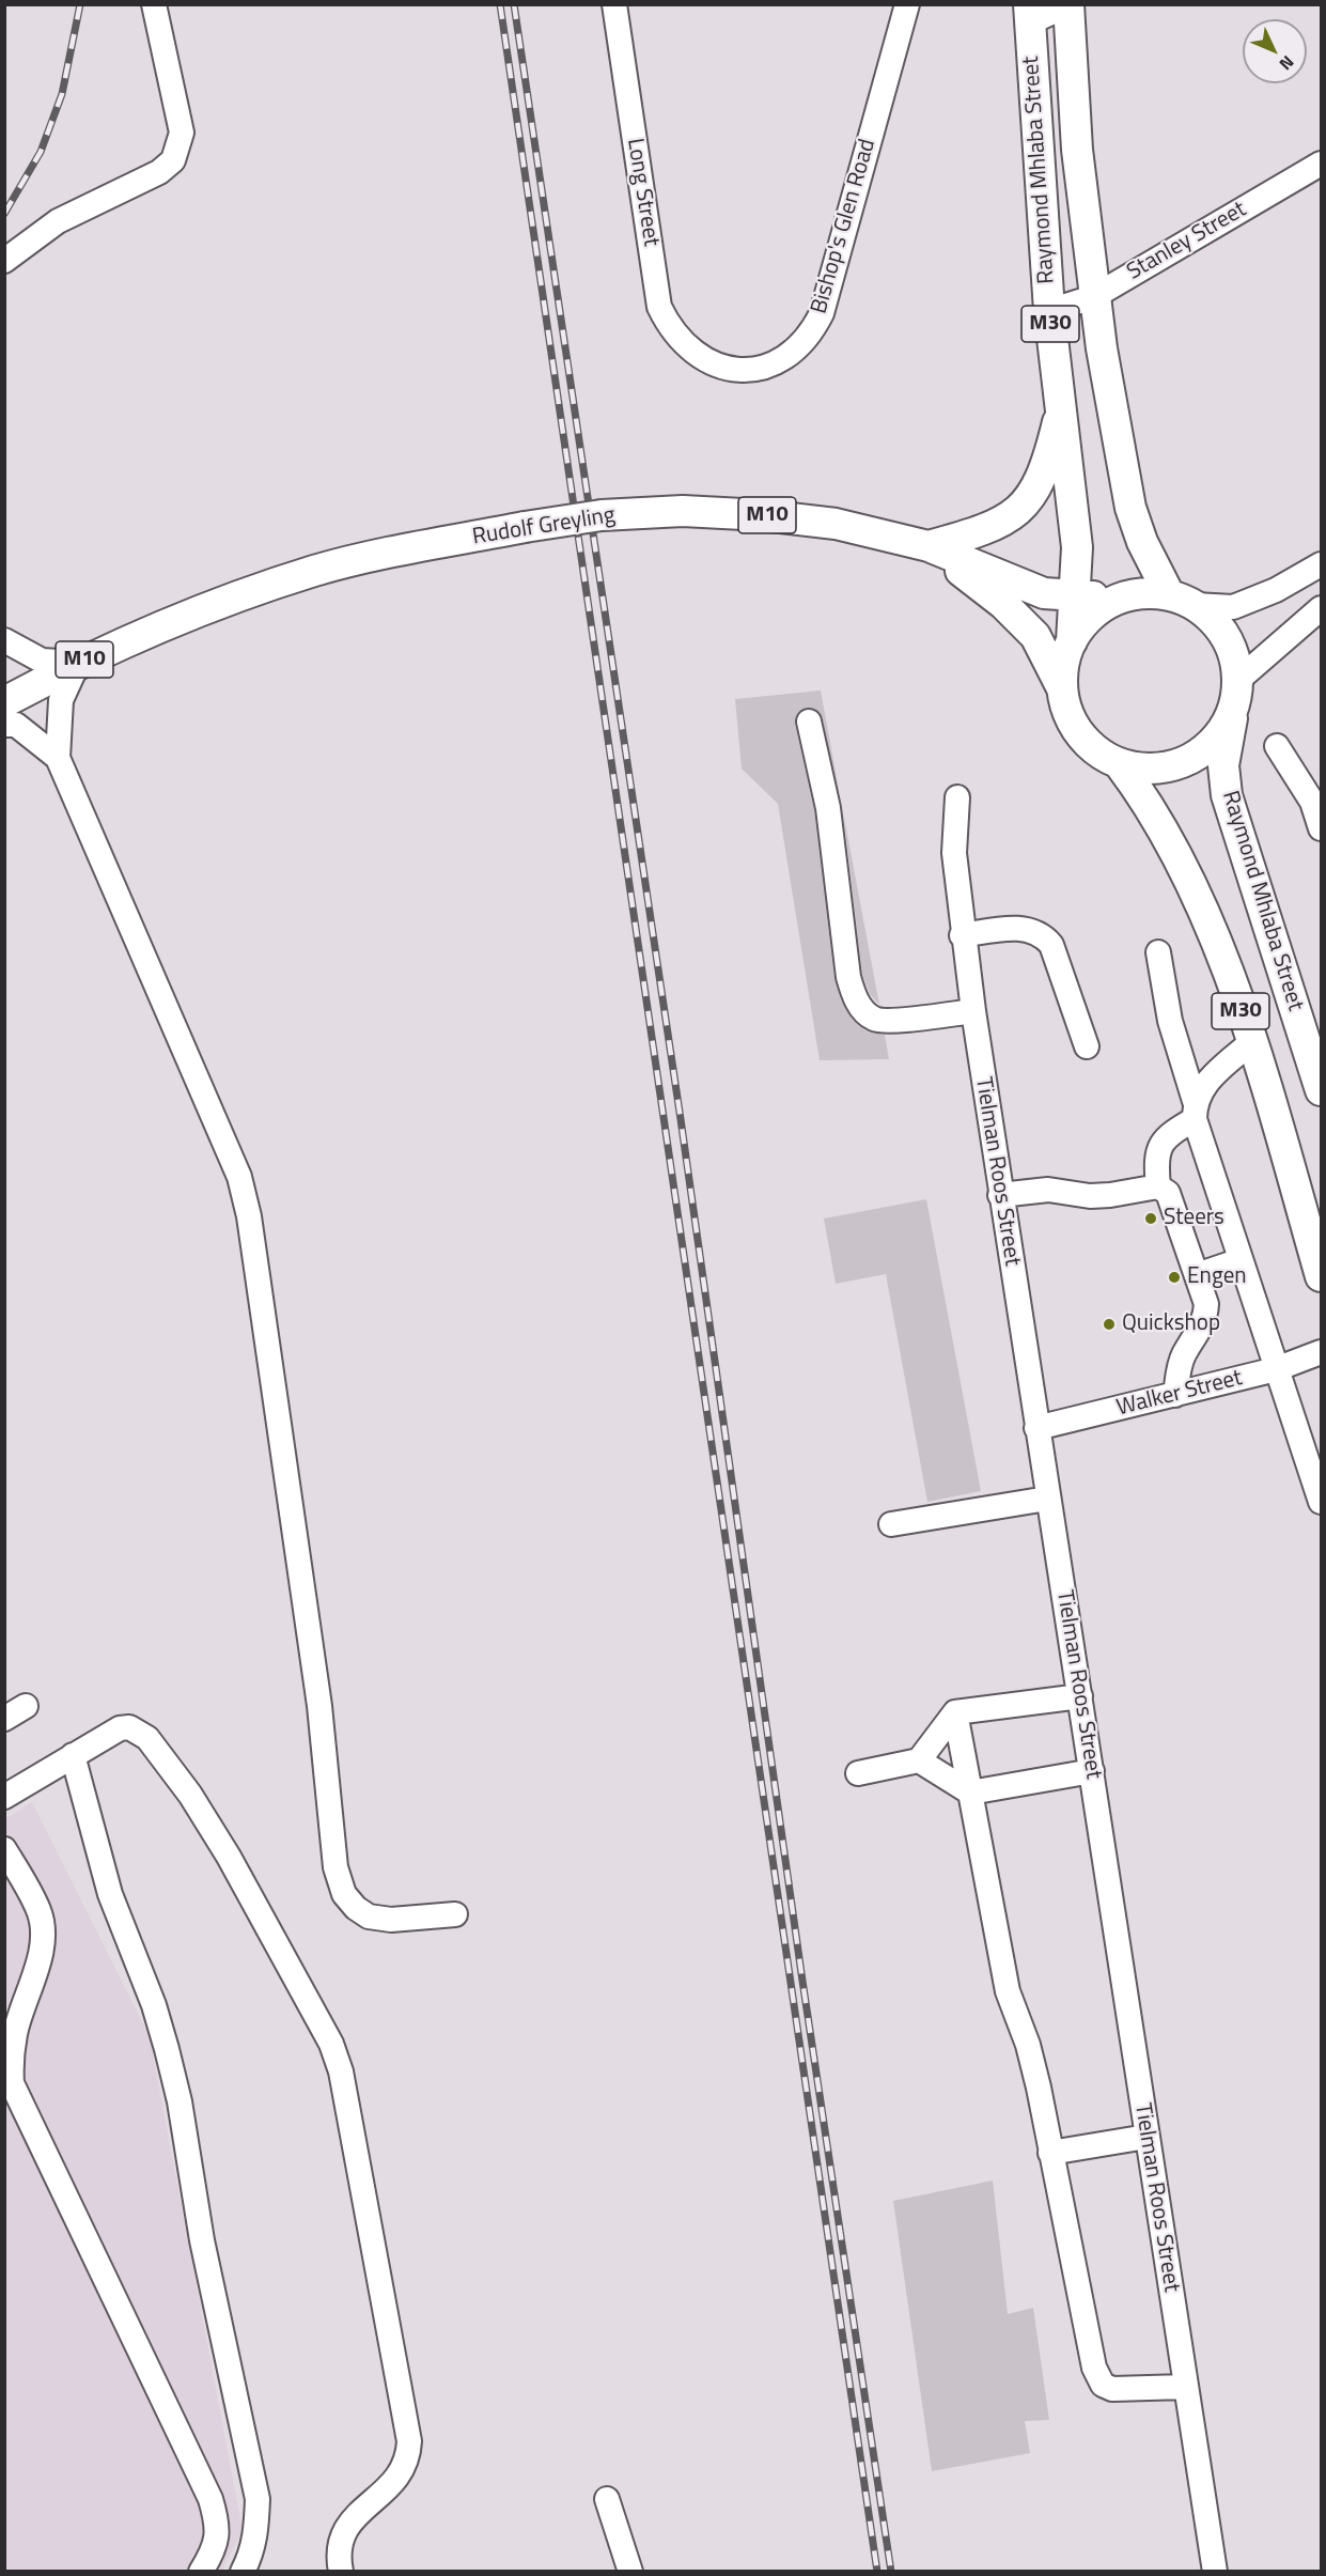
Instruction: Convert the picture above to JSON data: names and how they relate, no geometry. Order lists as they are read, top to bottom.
{
  "streets": {
    "main road": [
      "Raymond Mhlaba Street",
      "M30",
      "M10",
      "Rudolf Greyling"
    ],
    "street": [
      "Long Street",
      "Bishop's Glen Road",
      "Stanley Street",
      "Tielman Roos Street",
      "Walker Street"
    ]
  },
  "crossings": [
    ["Raymond Mhlaba Street", "Stanley Street"],
    ["Raymond Mhlaba Street", "Rudolf Greyling"],
    ["Long Street", "Bishop's Glen Road"],
    ["M10", "Rudolf Greyling"],
    ["Tielman Roos Street", "Walker Street"]
  ],
  "places": ["Steers", "Engen", "Quickshop"],
  "north": "bottom right"
}
